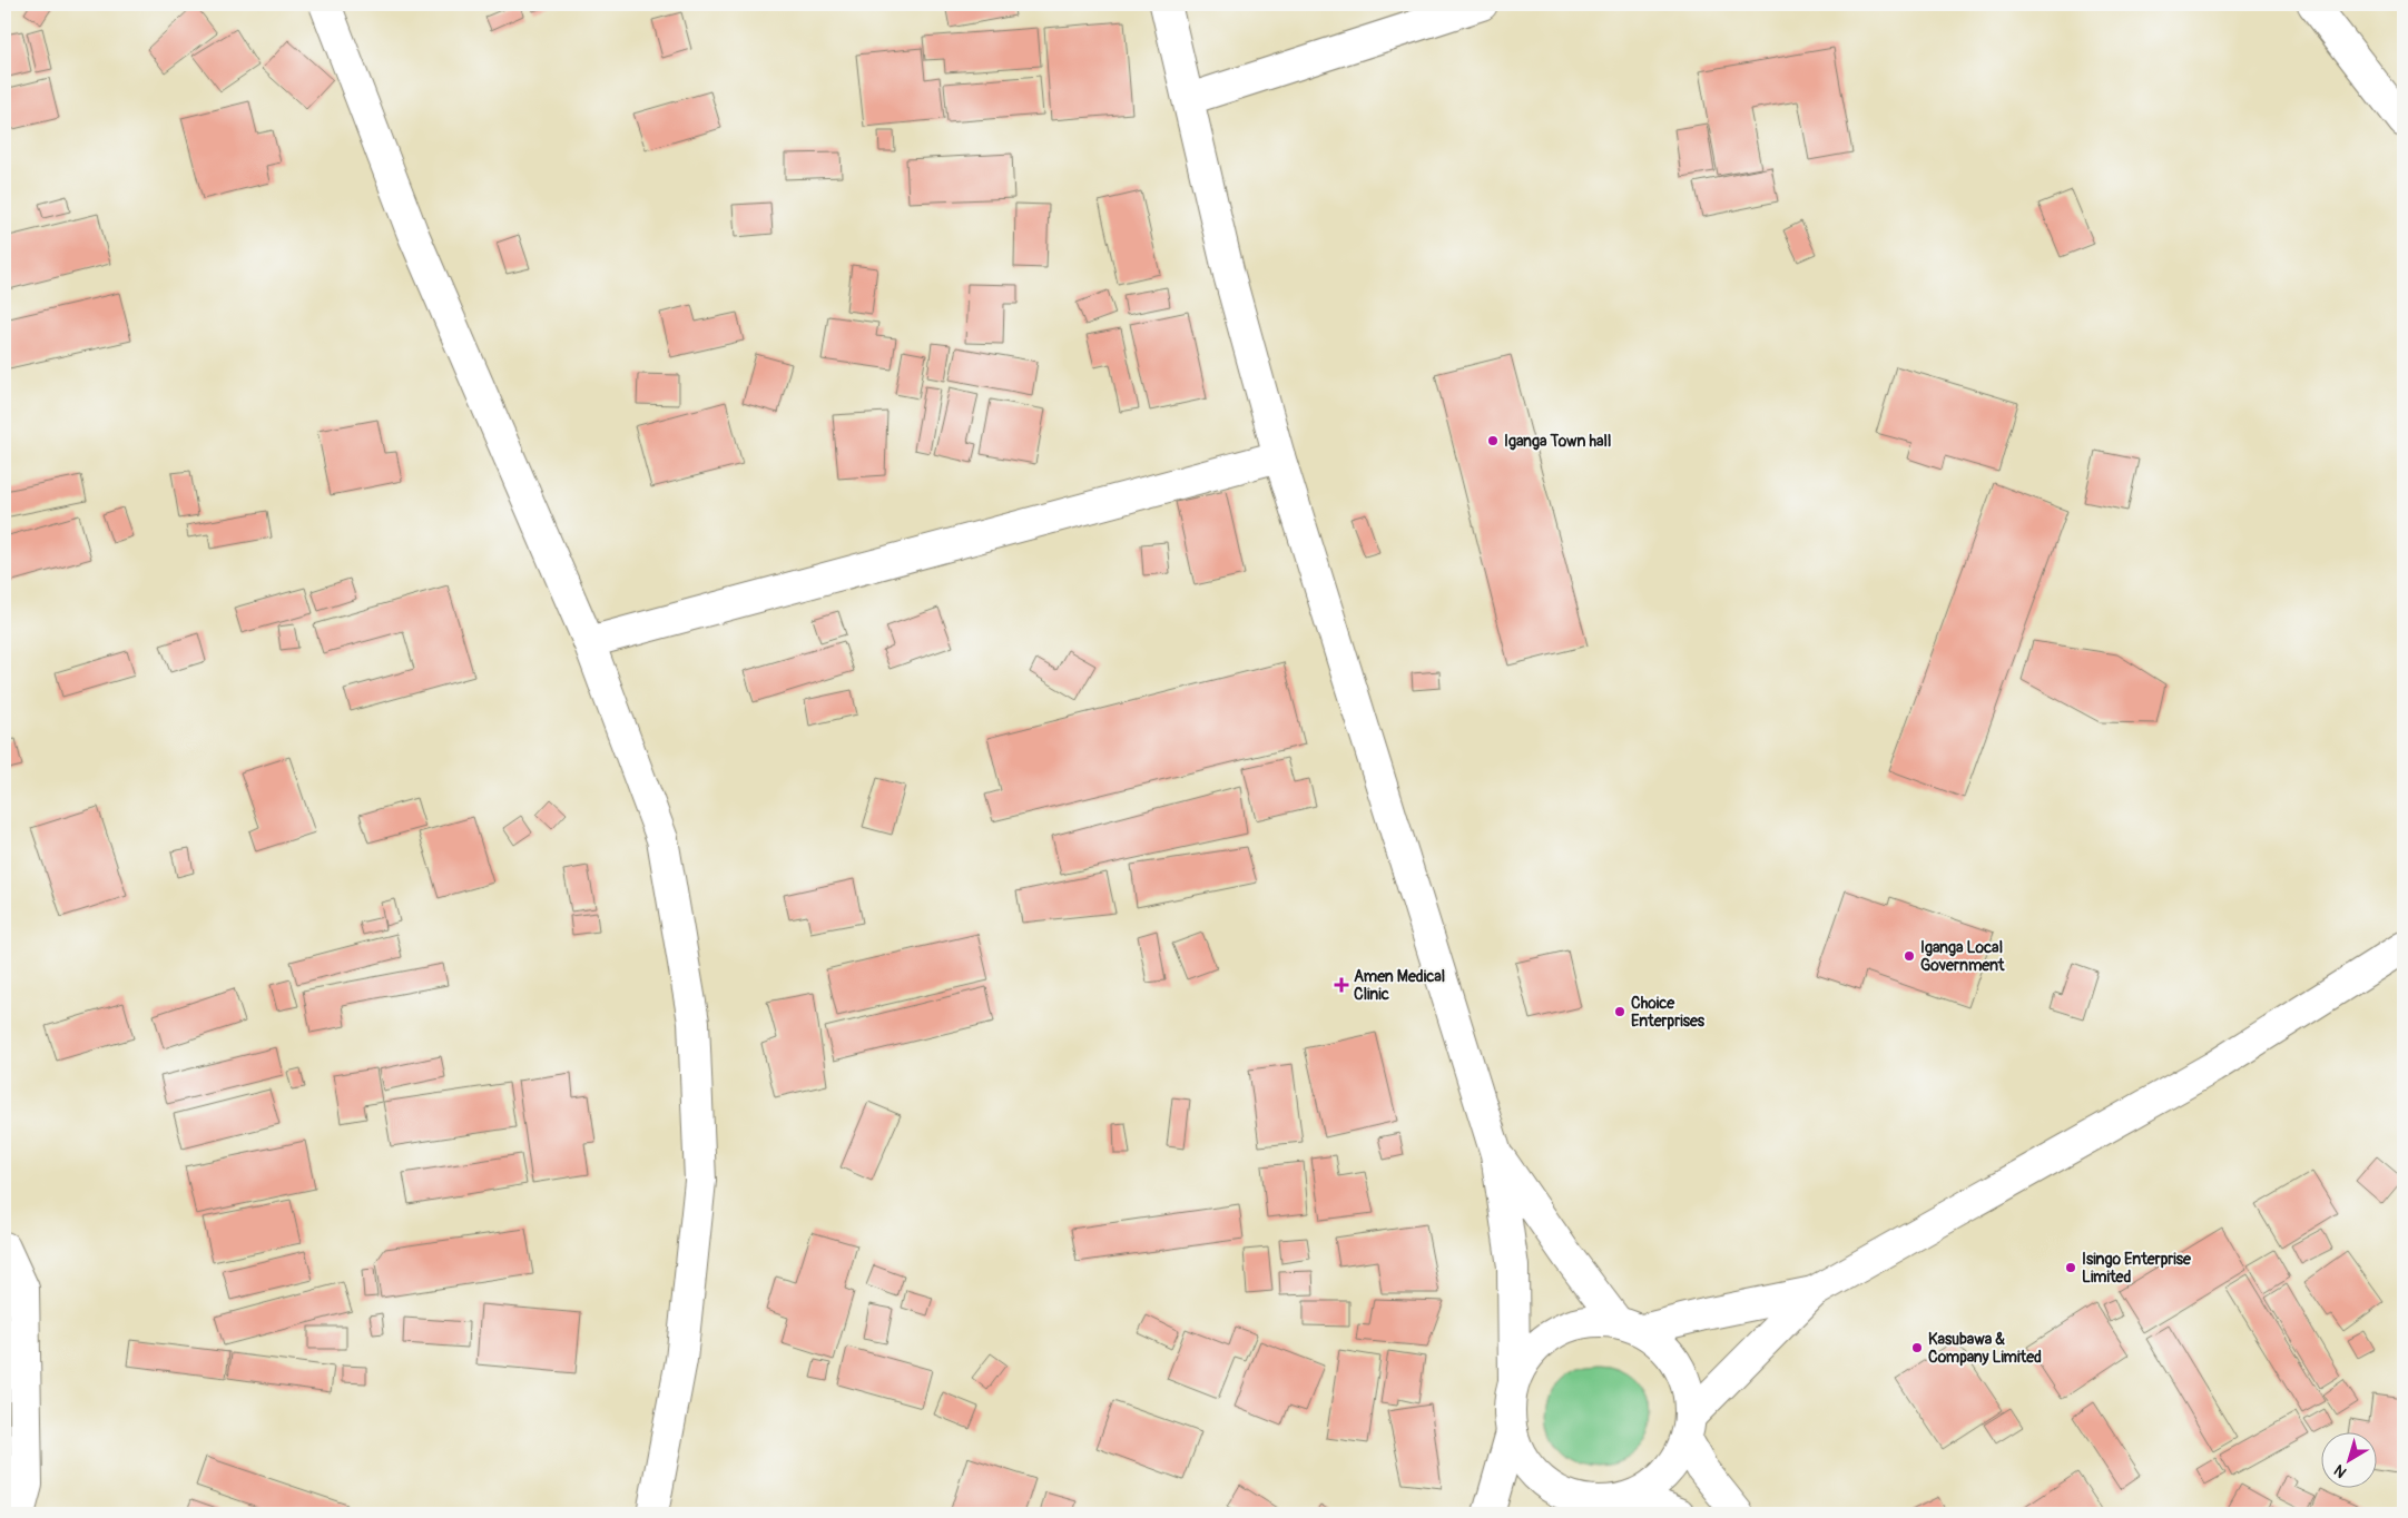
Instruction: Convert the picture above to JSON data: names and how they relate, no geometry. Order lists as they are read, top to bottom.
{
  "places": {
    "other": [
      "Iganga Town hall",
      "Iganga Local Government",
      "Choice Enterprises",
      "Isingo Enterprise Limited",
      "Kasubawa & Company Limited"
    ],
    "health": ["Amen Medical Clinic"]
  },
  "north": "bottom left"
}
